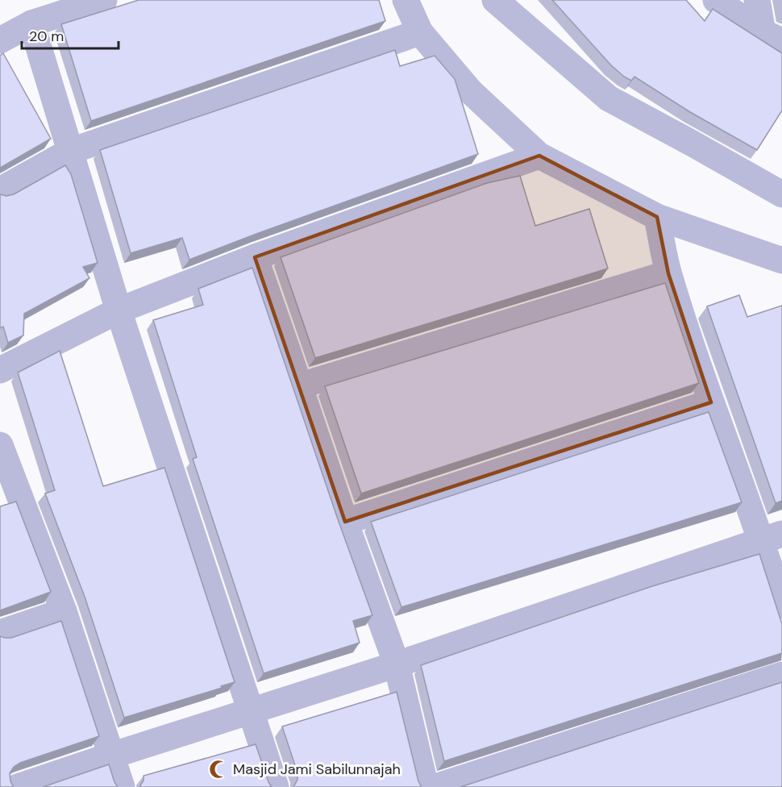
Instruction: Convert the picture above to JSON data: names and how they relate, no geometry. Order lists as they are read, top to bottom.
{
  "places": {
    "mosque": ["Masjid Jami Sabilunnajah"]
  },
  "scale_bar": "20 m"
}
